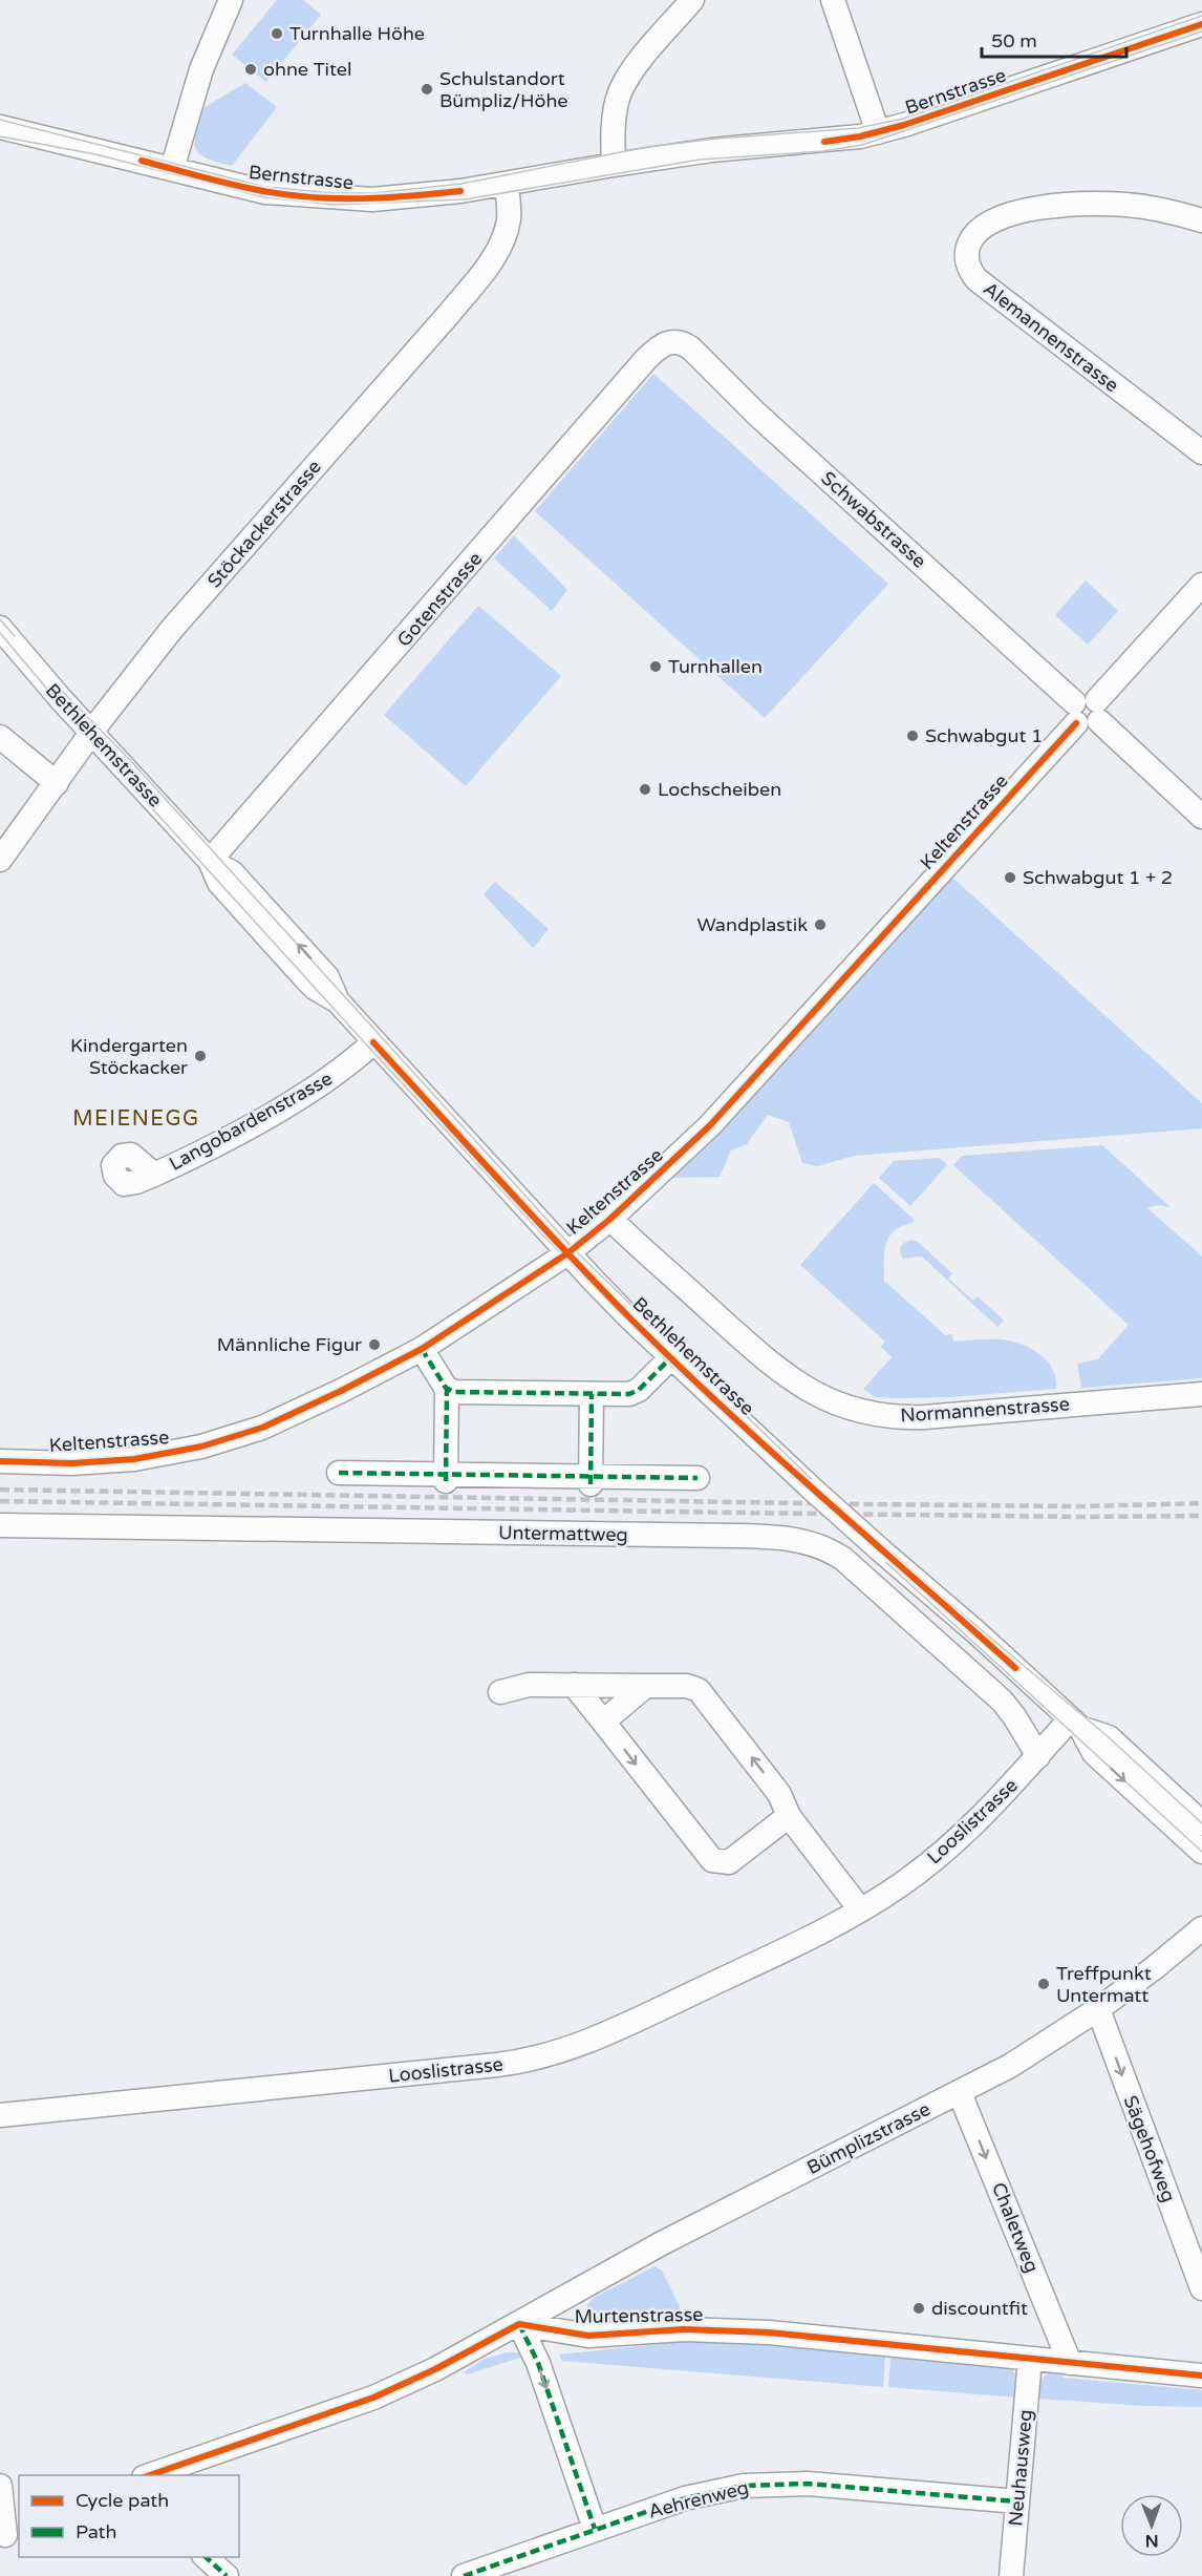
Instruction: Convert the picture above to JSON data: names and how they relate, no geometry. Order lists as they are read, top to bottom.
{
  "streets": {
    "street": [
      "Bernstrasse",
      "Alemannenstrasse",
      "Schwabstrasse",
      "Stöckackerstrasse",
      "Gotenstrasse",
      "Bethlehemstrasse",
      "Keltenstrasse",
      "Langobardenstrasse",
      "Normannenstrasse",
      "Untermattweg",
      "Looslistrasse",
      "Bümplizstrasse",
      "Sägehofweg",
      "Chaletweg",
      "Murtenstrasse",
      "Neuhausweg",
      "Aehrenweg"
    ]
  },
  "crossings": [
    ["Bernstrasse", "Stöckackerstrasse"],
    ["Schwabstrasse", "Gotenstrasse"],
    ["Schwabstrasse", "Keltenstrasse"],
    ["Stöckackerstrasse", "Bethlehemstrasse"],
    ["Gotenstrasse", "Bethlehemstrasse"],
    ["Bethlehemstrasse", "Keltenstrasse"],
    ["Bethlehemstrasse", "Langobardenstrasse"],
    ["Bethlehemstrasse", "Looslistrasse"],
    ["Keltenstrasse", "Normannenstrasse"],
    ["Untermattweg", "Looslistrasse"],
    ["Bümplizstrasse", "Sägehofweg"],
    ["Bümplizstrasse", "Chaletweg"],
    ["Bümplizstrasse", "Murtenstrasse"],
    ["Chaletweg", "Murtenstrasse"],
    ["Murtenstrasse", "Neuhausweg"],
    ["Neuhausweg", "Aehrenweg"]
  ],
  "one_way": ["Sägehofweg", "Chaletweg"],
  "districts": ["MEIENEGG"],
  "places": [
    "Turnhalle Höhe",
    "ohne Titel",
    "Schulstandort Bümpliz/Höhe",
    "Turnhallen",
    "Schwabgut 1",
    "Lochscheiben",
    "Schwabgut 1 + 2",
    "Wandplastik",
    "Kindergarten Stöckacker",
    "Männliche Figur",
    "Treffpunkt Untermatt",
    "discountfit"
  ],
  "legend": ["Cycle path", "Path"],
  "scale_bar": "50 m",
  "north": "bottom"
}
